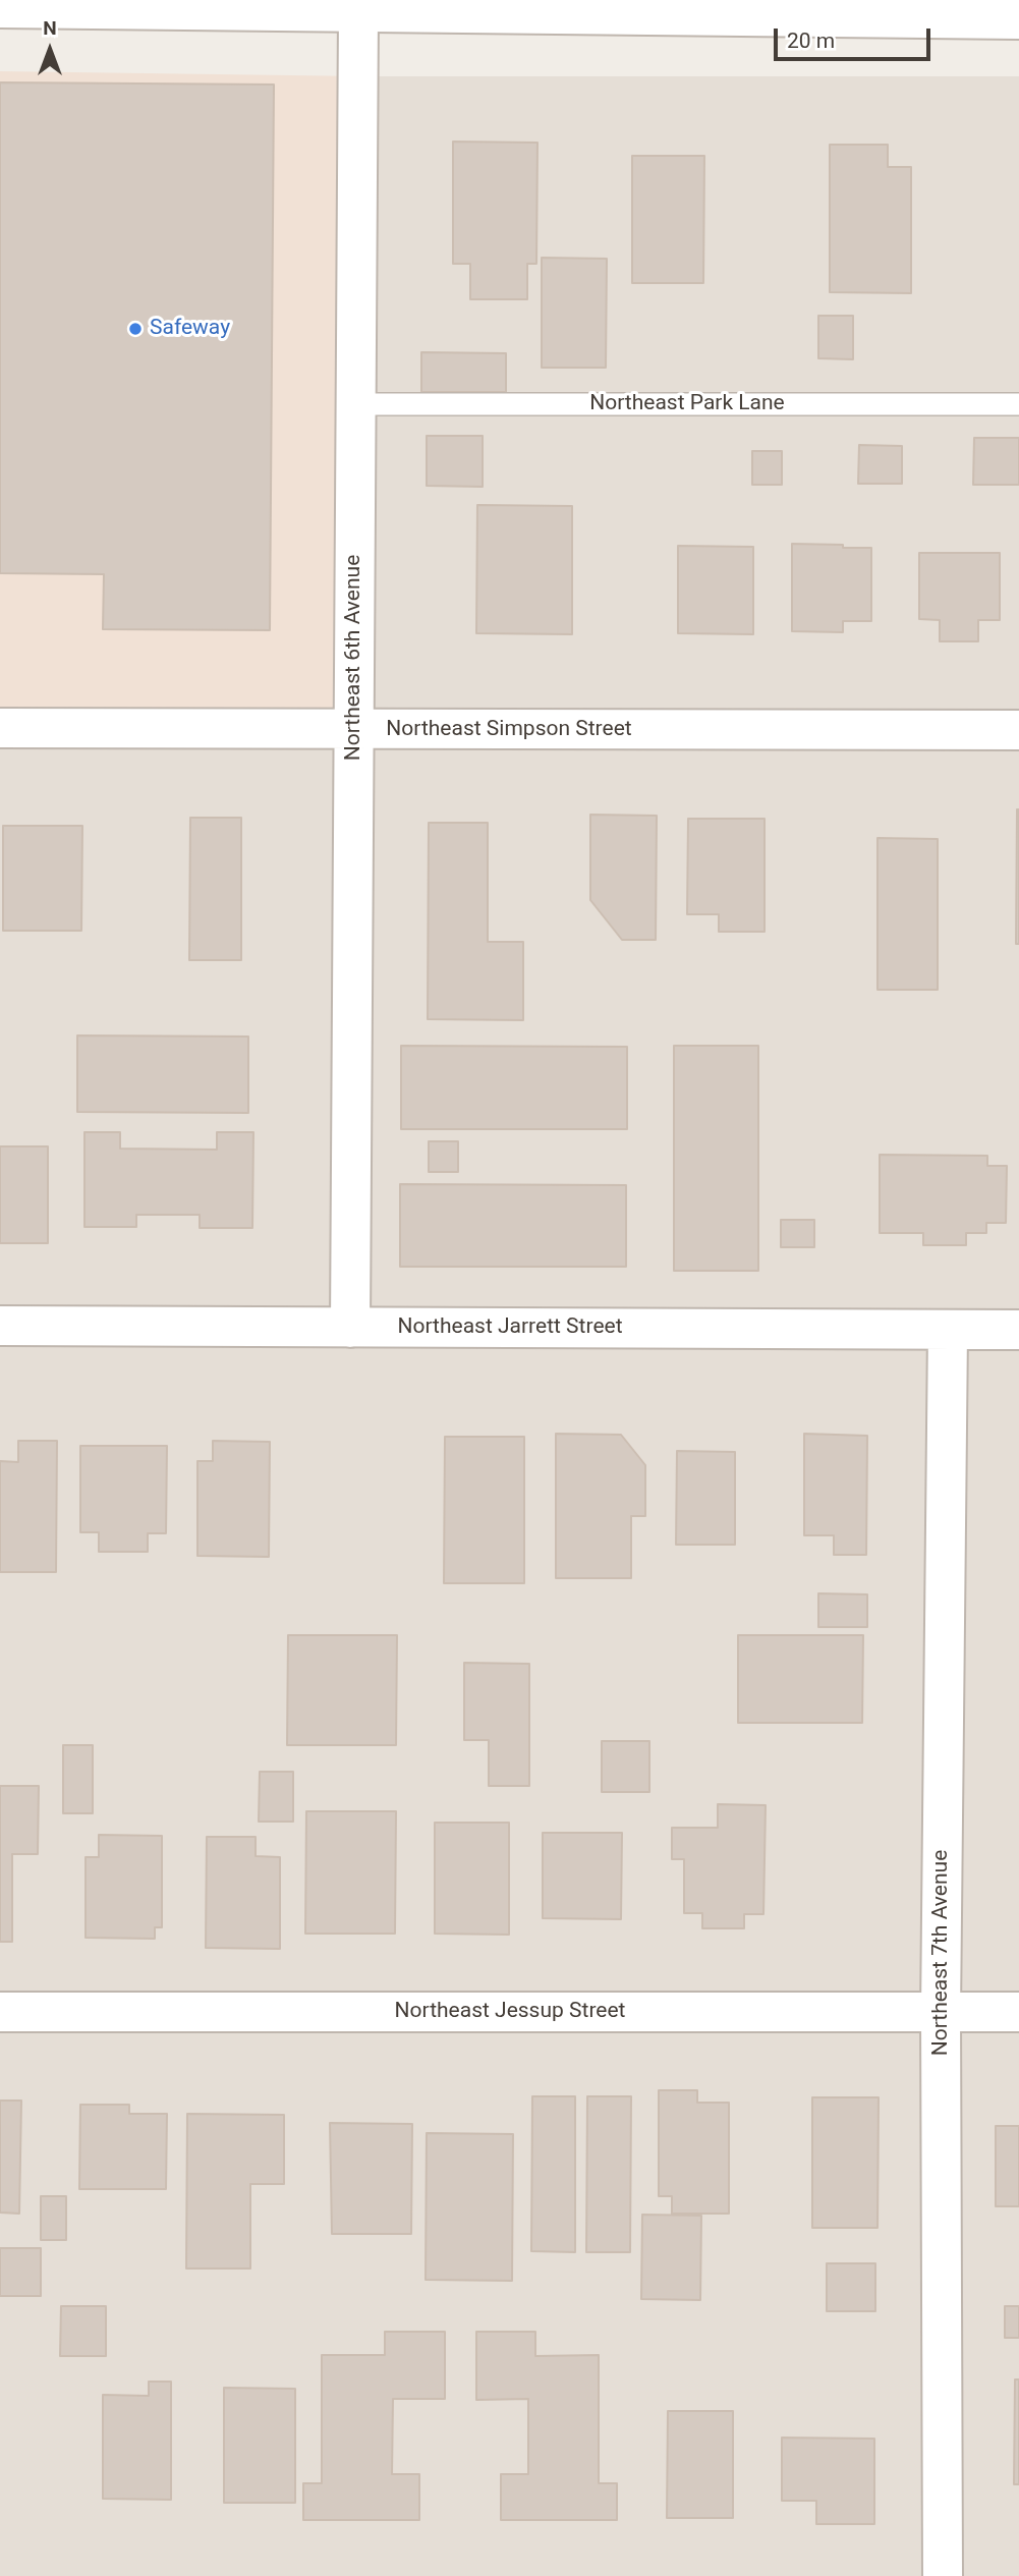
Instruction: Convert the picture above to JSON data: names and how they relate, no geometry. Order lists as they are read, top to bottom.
{
  "streets": {
    "street": [
      "Northeast 6th Avenue",
      "Northeast Simpson Street",
      "Northeast Jarrett Street",
      "Northeast 7th Avenue",
      "Northeast Jessup Street"
    ],
    "lane": ["Northeast Park Lane"]
  },
  "crossings": [
    ["Northeast Park Lane", "Northeast 6th Avenue"],
    ["Northeast 6th Avenue", "Northeast Simpson Street"],
    ["Northeast 6th Avenue", "Northeast Jarrett Street"],
    ["Northeast Jarrett Street", "Northeast 7th Avenue"],
    ["Northeast 7th Avenue", "Northeast Jessup Street"]
  ],
  "places": ["Safeway"],
  "scale_bar": "20 m",
  "north": "top"
}
